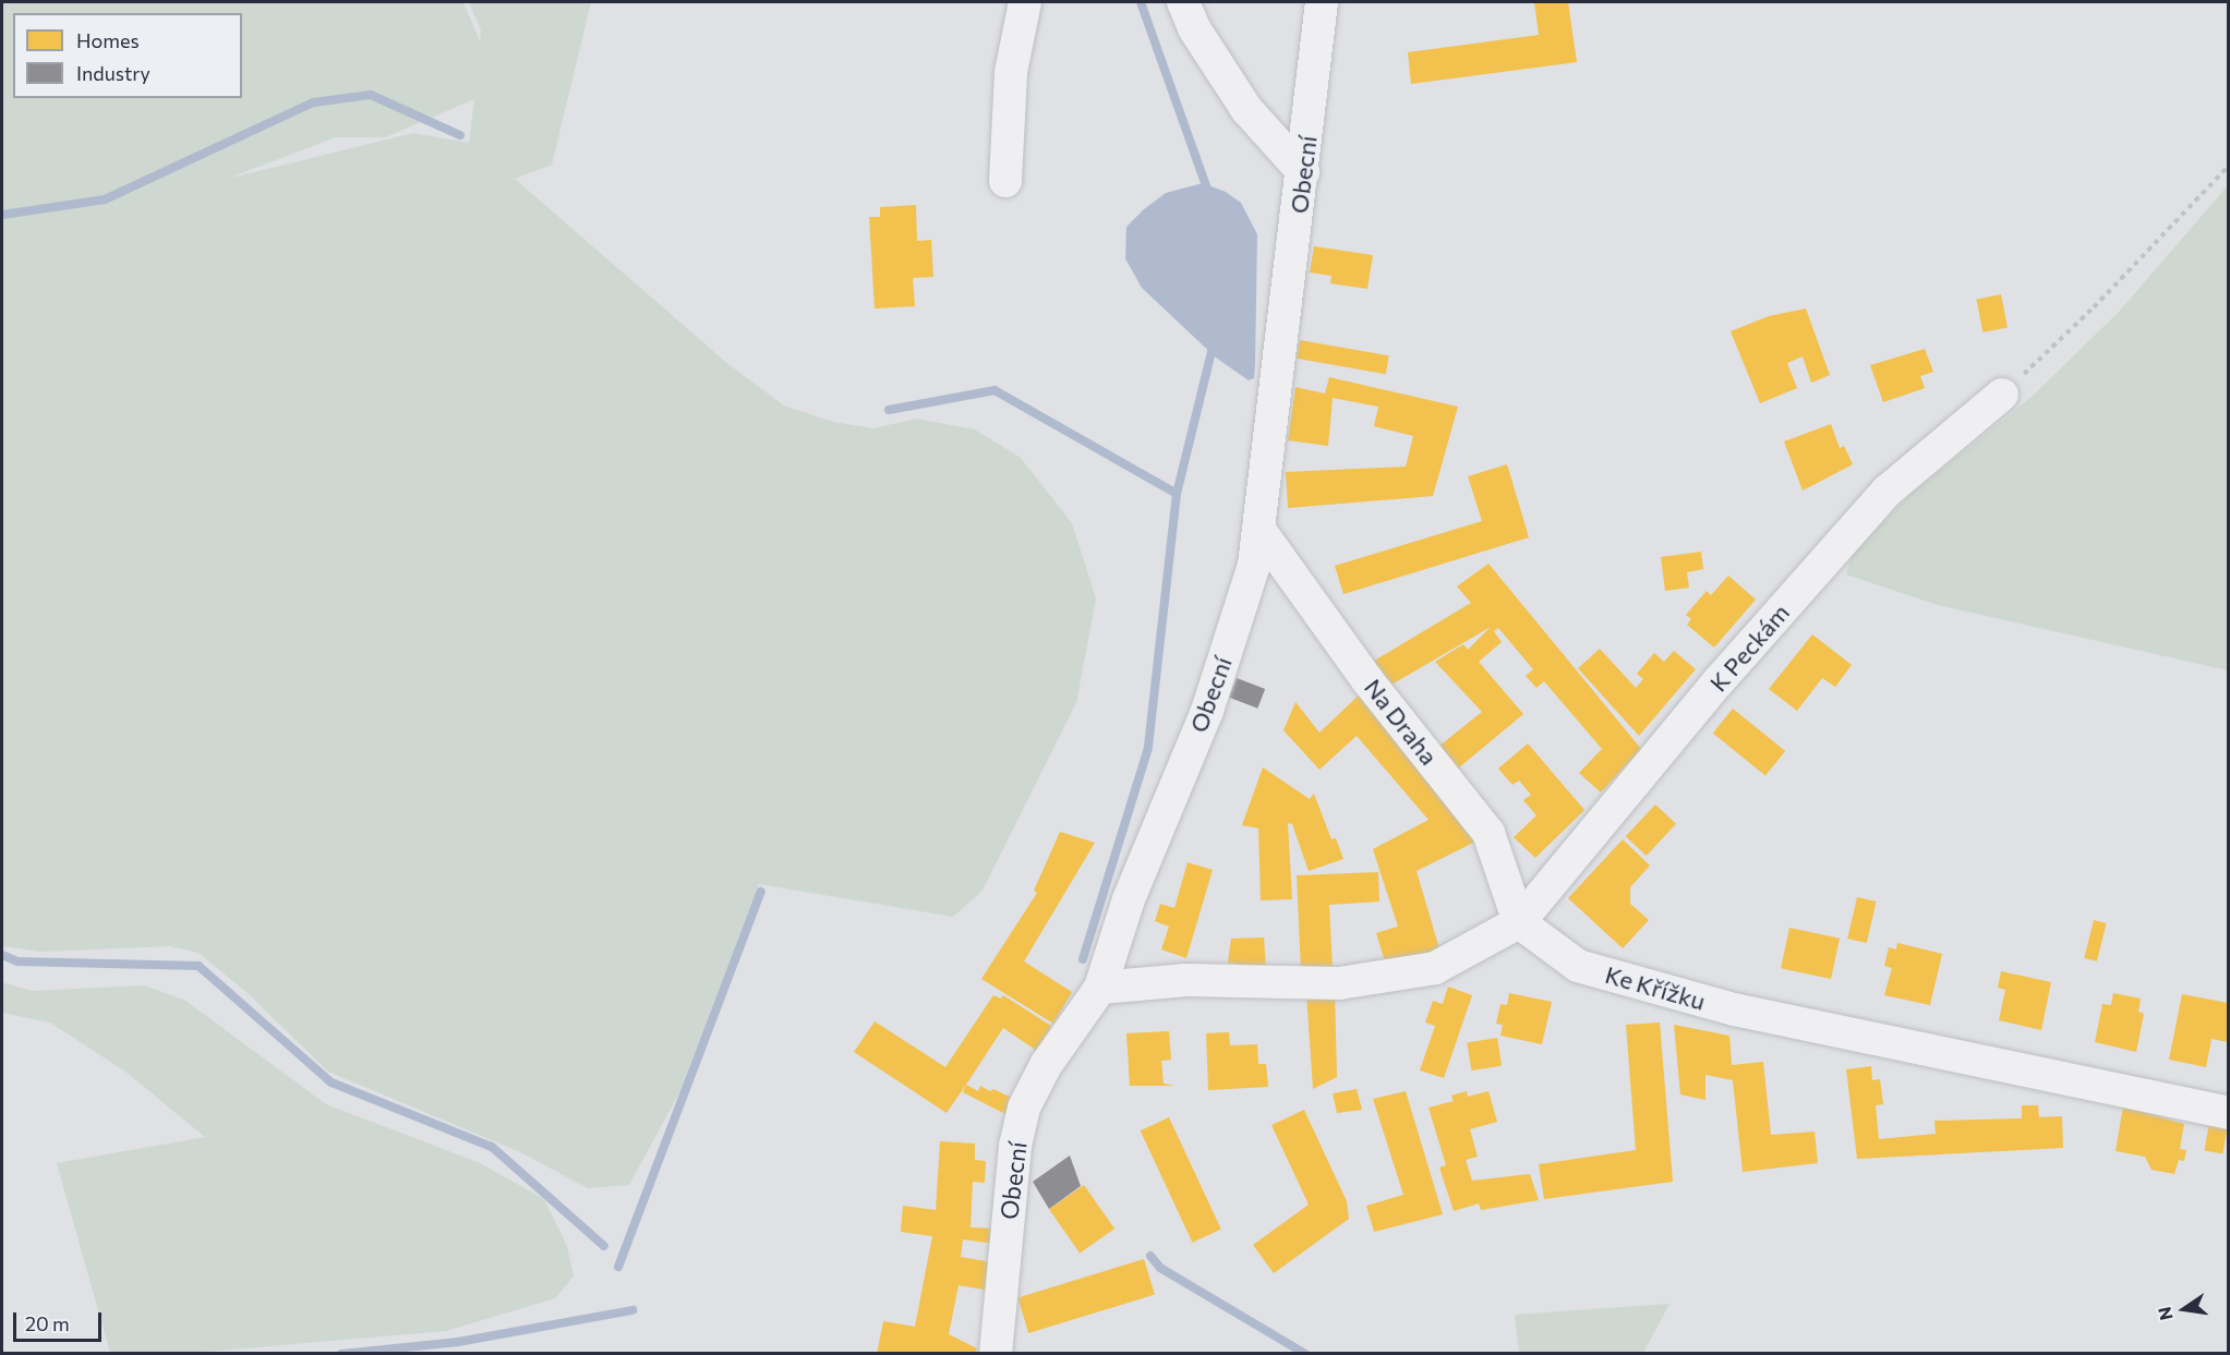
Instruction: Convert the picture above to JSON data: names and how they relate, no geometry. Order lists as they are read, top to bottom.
{
  "streets": {
    "street": [
      "Obecní",
      "K Peckám",
      "Na Draha",
      "Ke Křížku"
    ]
  },
  "crossings": [
    ["Obecní", "Na Draha"],
    ["K Peckám", "Na Draha"],
    ["K Peckám", "Ke Křížku"],
    ["Na Draha", "Ke Křížku"]
  ],
  "legend": ["Homes", "Industry"],
  "scale_bar": "20 m",
  "north": "left"
}
